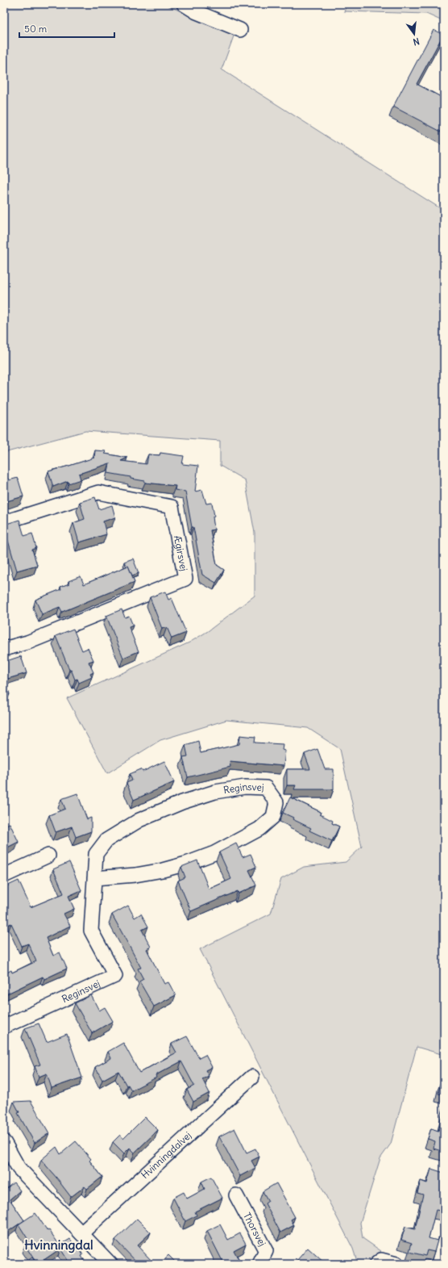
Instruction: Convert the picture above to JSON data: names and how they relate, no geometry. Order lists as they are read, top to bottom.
{
  "streets": {
    "street": [
      "Ægirsvej",
      "Reginsvej",
      "Hvinningdalvej",
      "Thorsvej"
    ]
  },
  "districts": ["Hvinningdal"],
  "scale_bar": "50 m",
  "north": "bottom"
}
